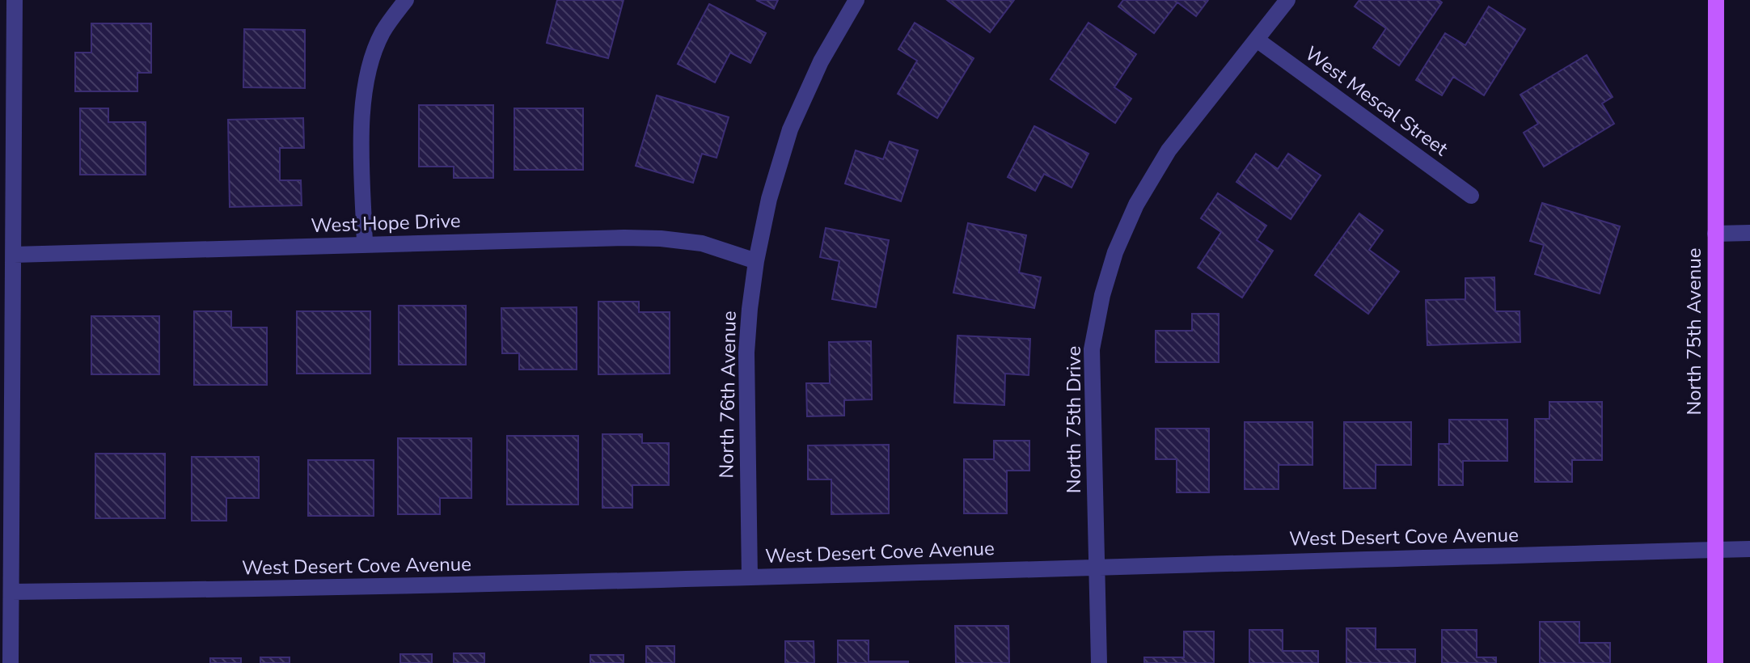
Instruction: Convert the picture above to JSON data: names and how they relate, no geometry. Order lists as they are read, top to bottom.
{
  "streets": {
    "main road": ["North 75th Avenue"],
    "street": [
      "West Mescal Street",
      "West Hope Drive",
      "North 76th Avenue",
      "North 75th Drive",
      "West Desert Cove Avenue"
    ]
  },
  "crossings": [
    ["West Mescal Street", "North 75th Drive"],
    ["West Hope Drive", "North 76th Avenue"],
    ["North 75th Avenue", "West Desert Cove Avenue"],
    ["North 76th Avenue", "West Desert Cove Avenue"],
    ["North 75th Drive", "West Desert Cove Avenue"]
  ]
}
